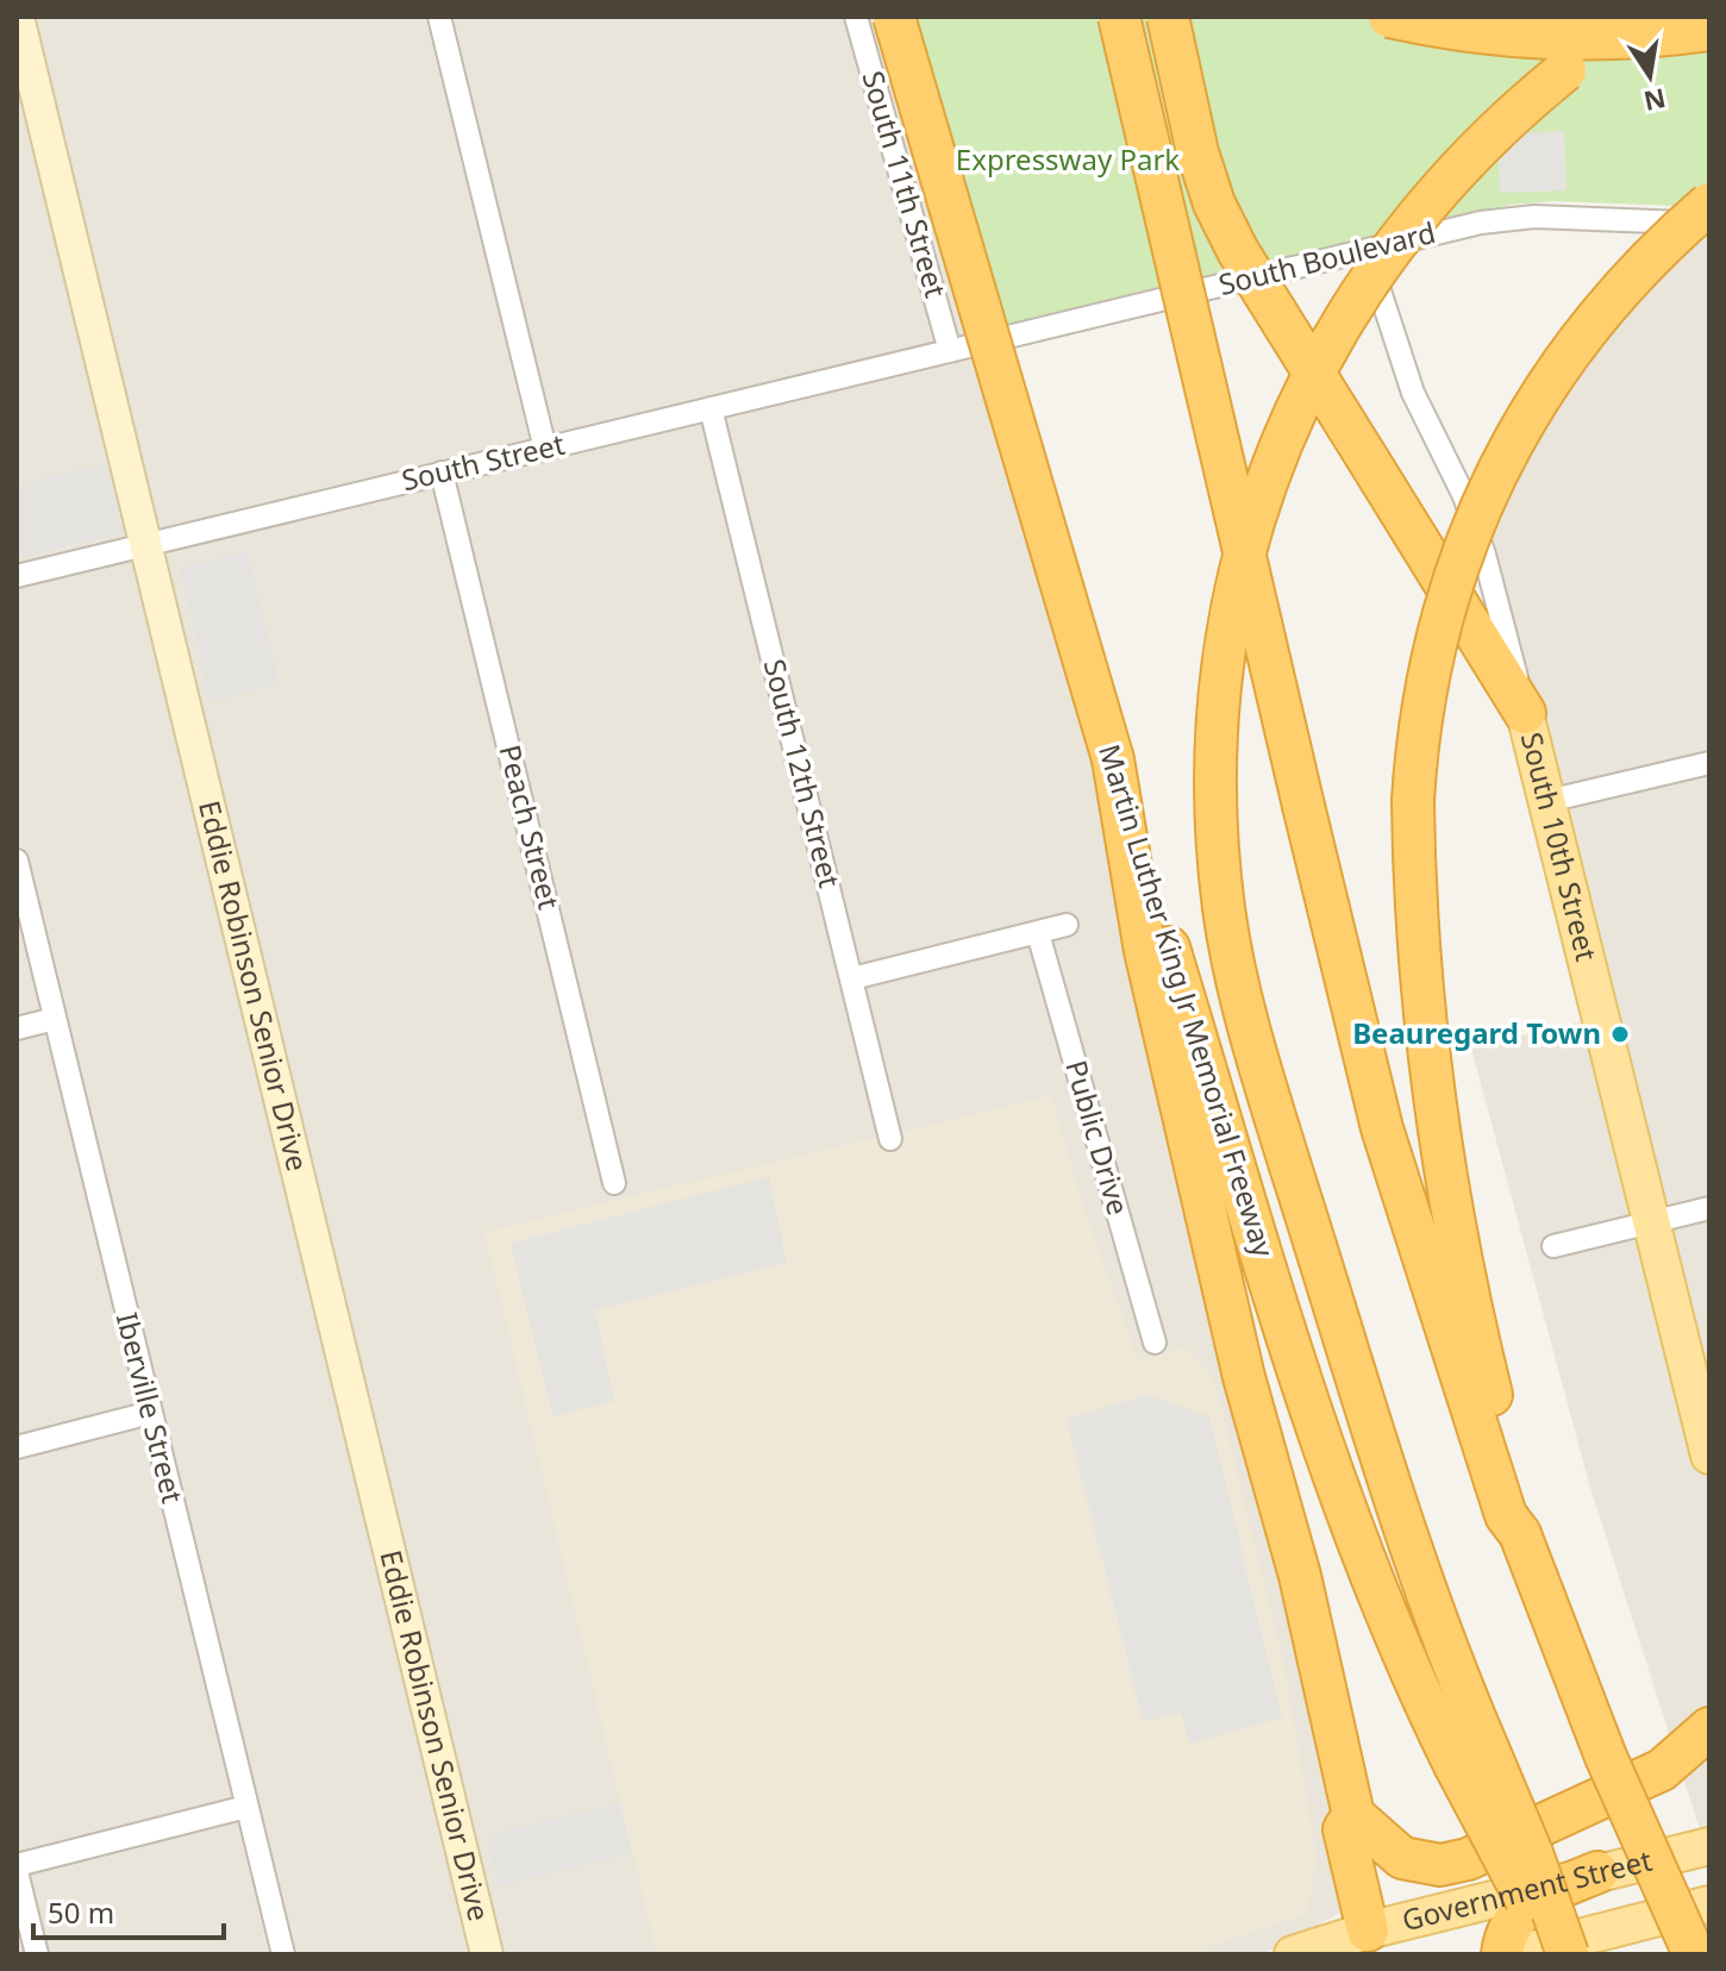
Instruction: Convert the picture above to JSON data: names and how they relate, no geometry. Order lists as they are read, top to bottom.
{
  "streets": {
    "highway": ["Martin Luther King Jr Memorial Freeway"],
    "main road": ["South 10th Street", "Government Street"],
    "street": [
      "South 11th Street",
      "South Boulevard",
      "South Street",
      "South 12th Street",
      "Peach Street",
      "Eddie Robinson Senior Drive",
      "Public Drive",
      "Iberville Street"
    ]
  },
  "crossings": [
    ["South 11th Street", "South Boulevard"],
    ["South 11th Street", "South Street"],
    ["South Boulevard", "South Street"],
    ["South Boulevard", "South 10th Street"],
    ["South Street", "South 12th Street"],
    ["South Street", "Peach Street"],
    ["South Street", "Eddie Robinson Senior Drive"]
  ],
  "parks": ["Expressway Park"],
  "places": ["Beauregard Town"],
  "scale_bar": "50 m",
  "north": "bottom"
}
